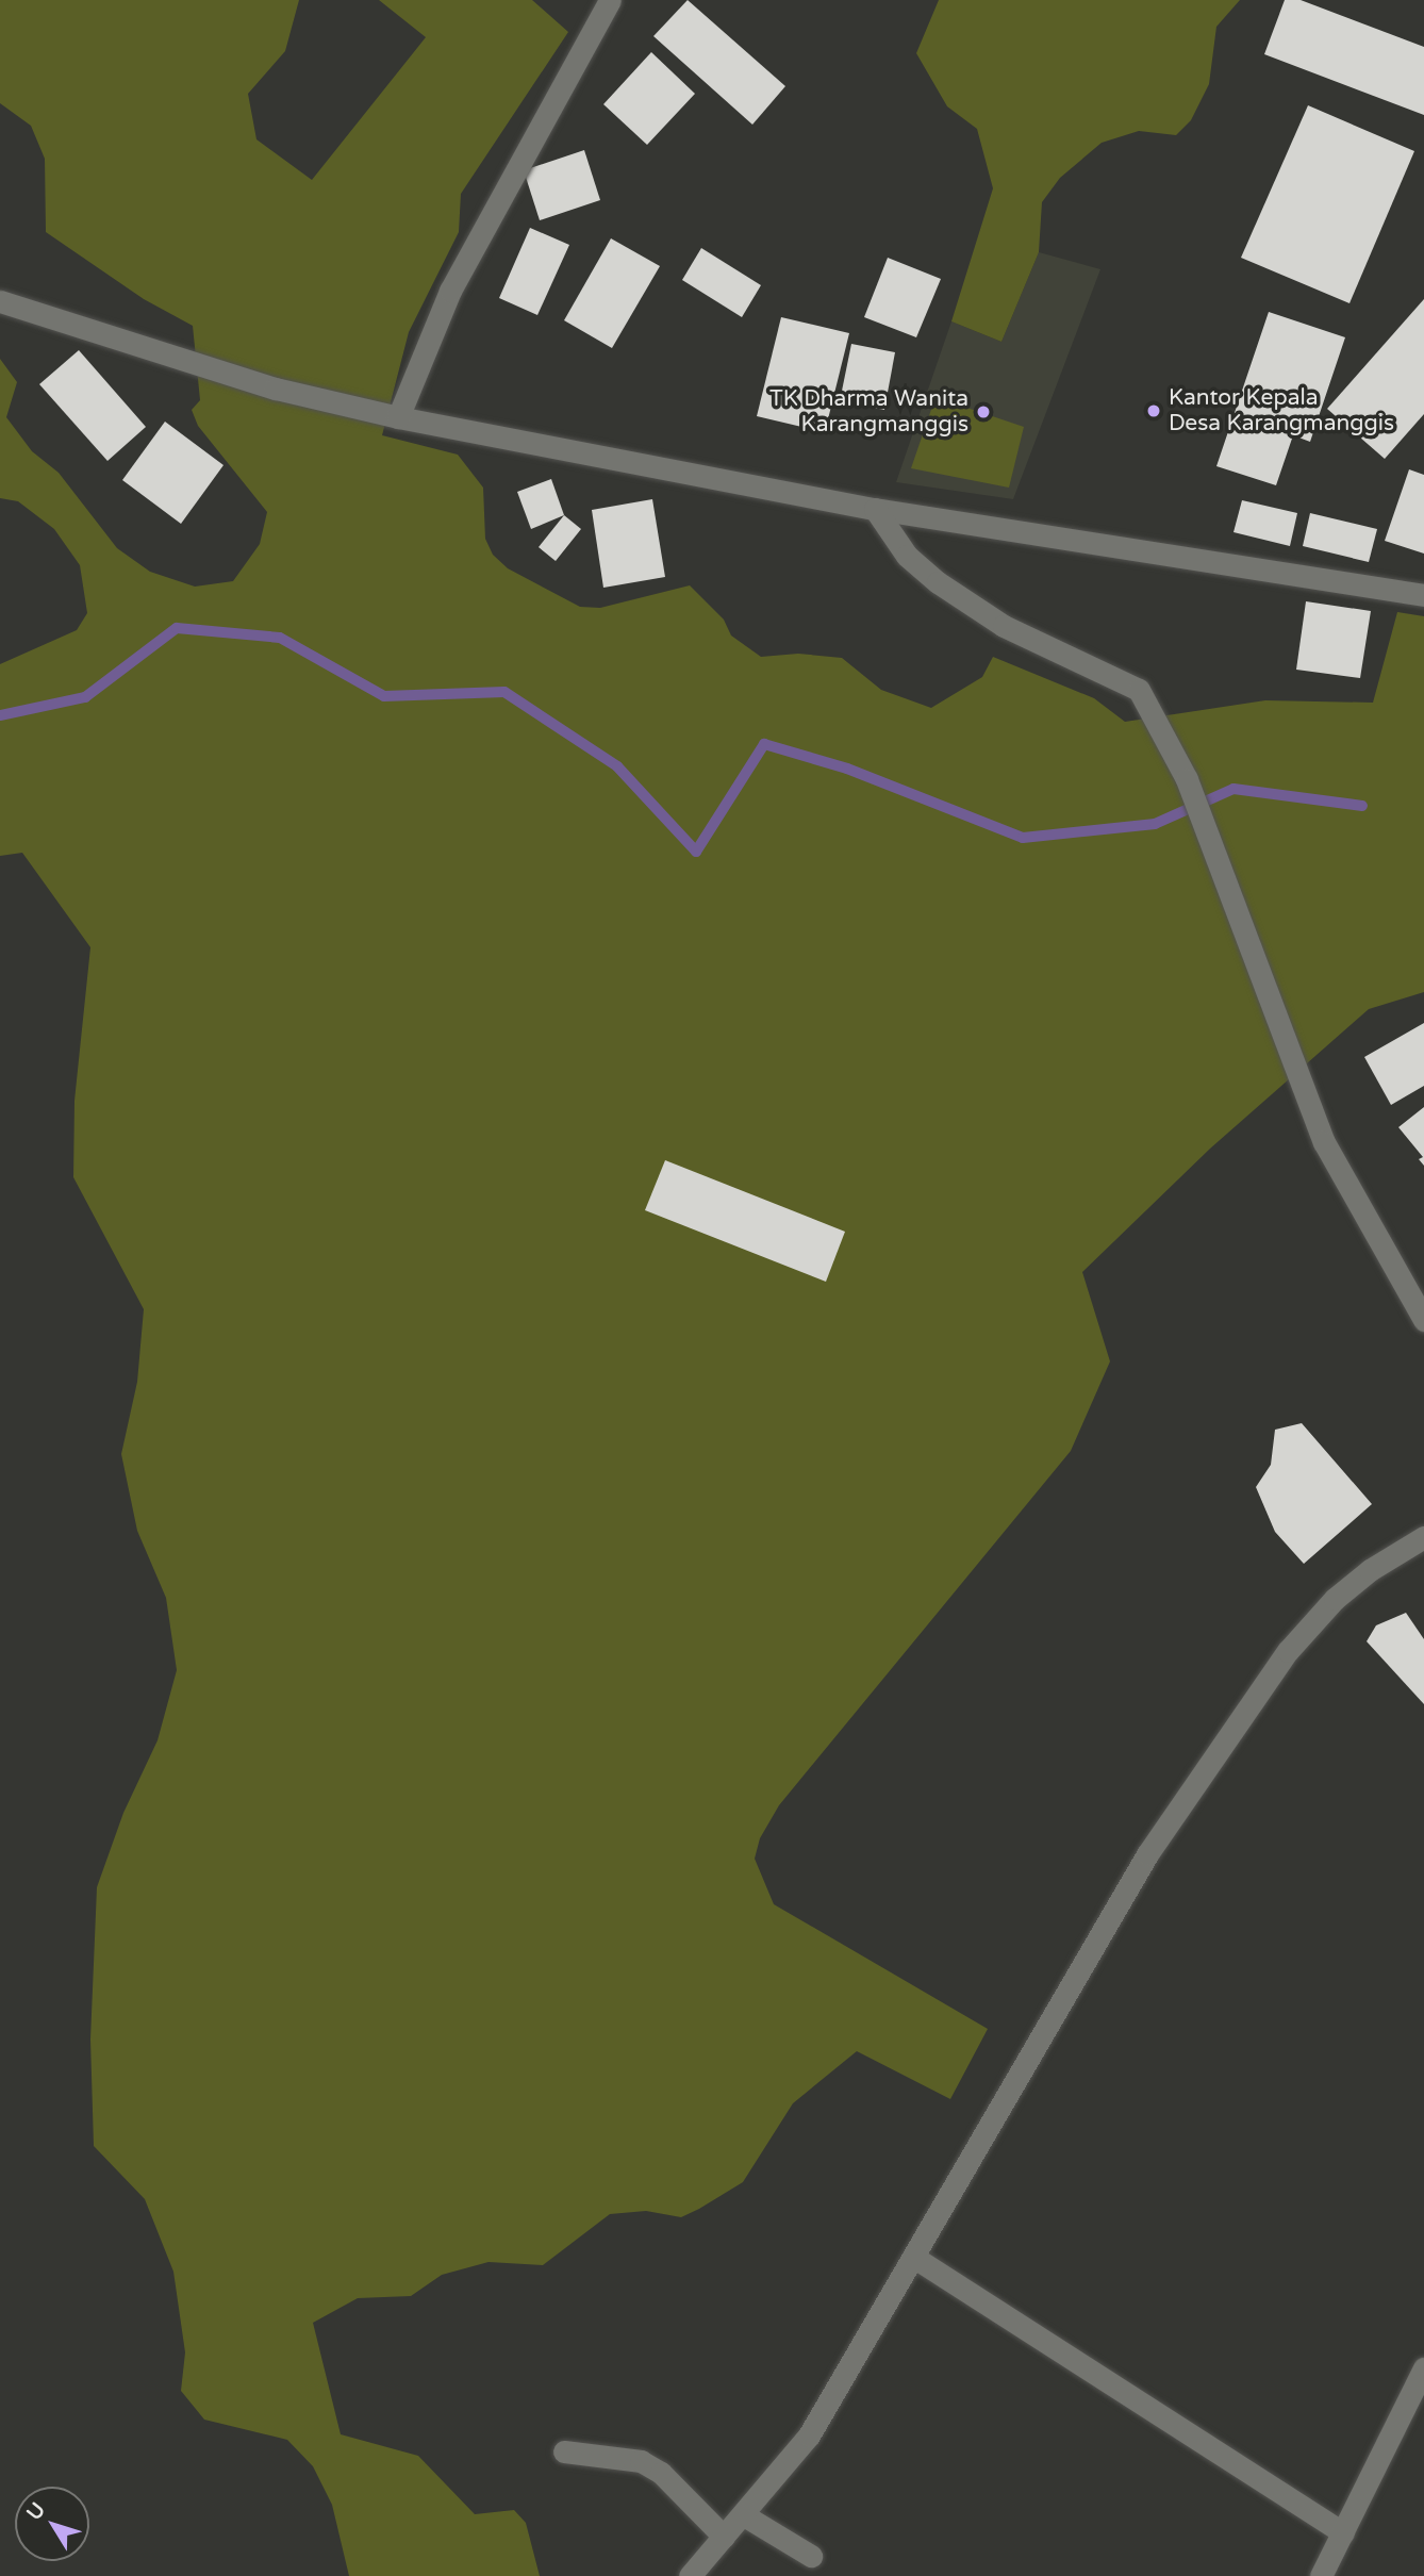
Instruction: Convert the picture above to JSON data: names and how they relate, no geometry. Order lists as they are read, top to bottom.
{
  "places": ["Kantor Kepala Desa Karangmanggis", "TK Dharma Wanita Karangmanggis"],
  "north": "top left"
}
